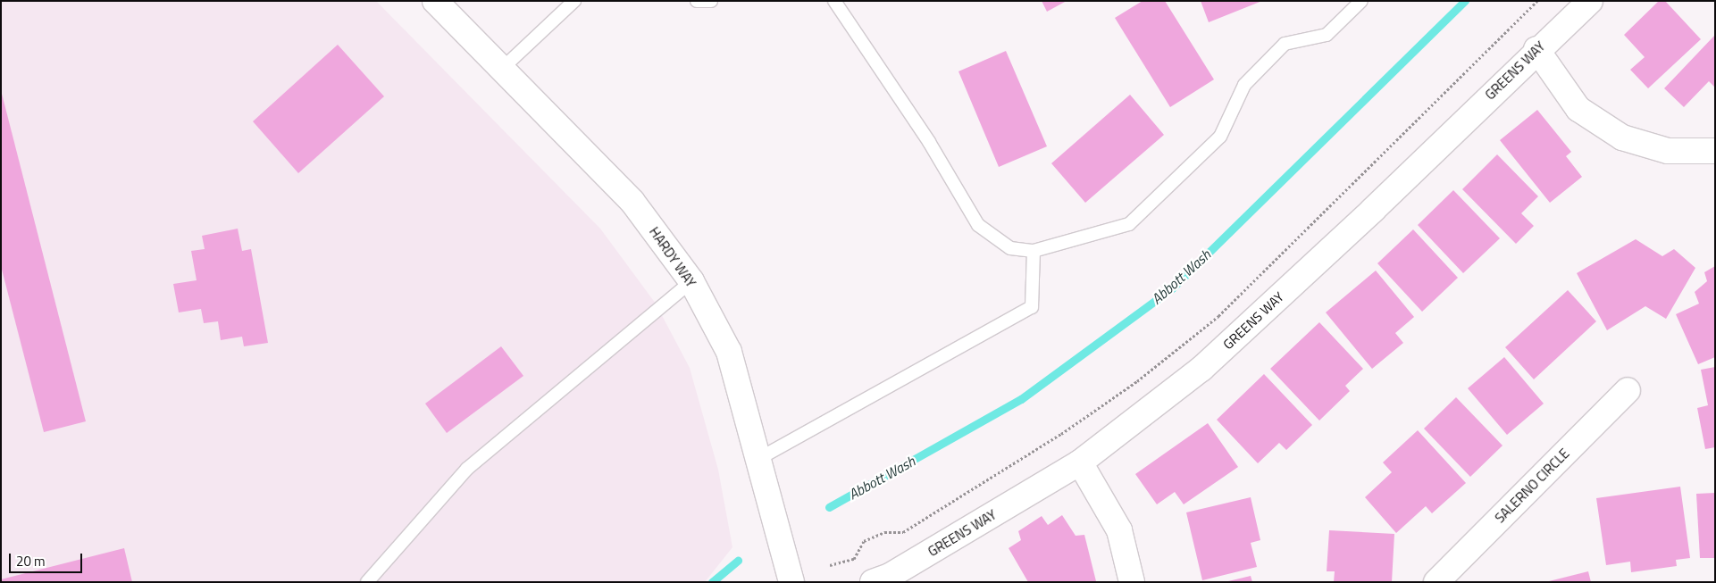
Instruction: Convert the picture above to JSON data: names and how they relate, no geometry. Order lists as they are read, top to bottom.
{
  "streets": {
    "street": ["GREENS WAY", "HARDY WAY", "SALERNO CIRCLE"]
  },
  "water": ["Abbott Wash"],
  "scale_bar": "20 m"
}
